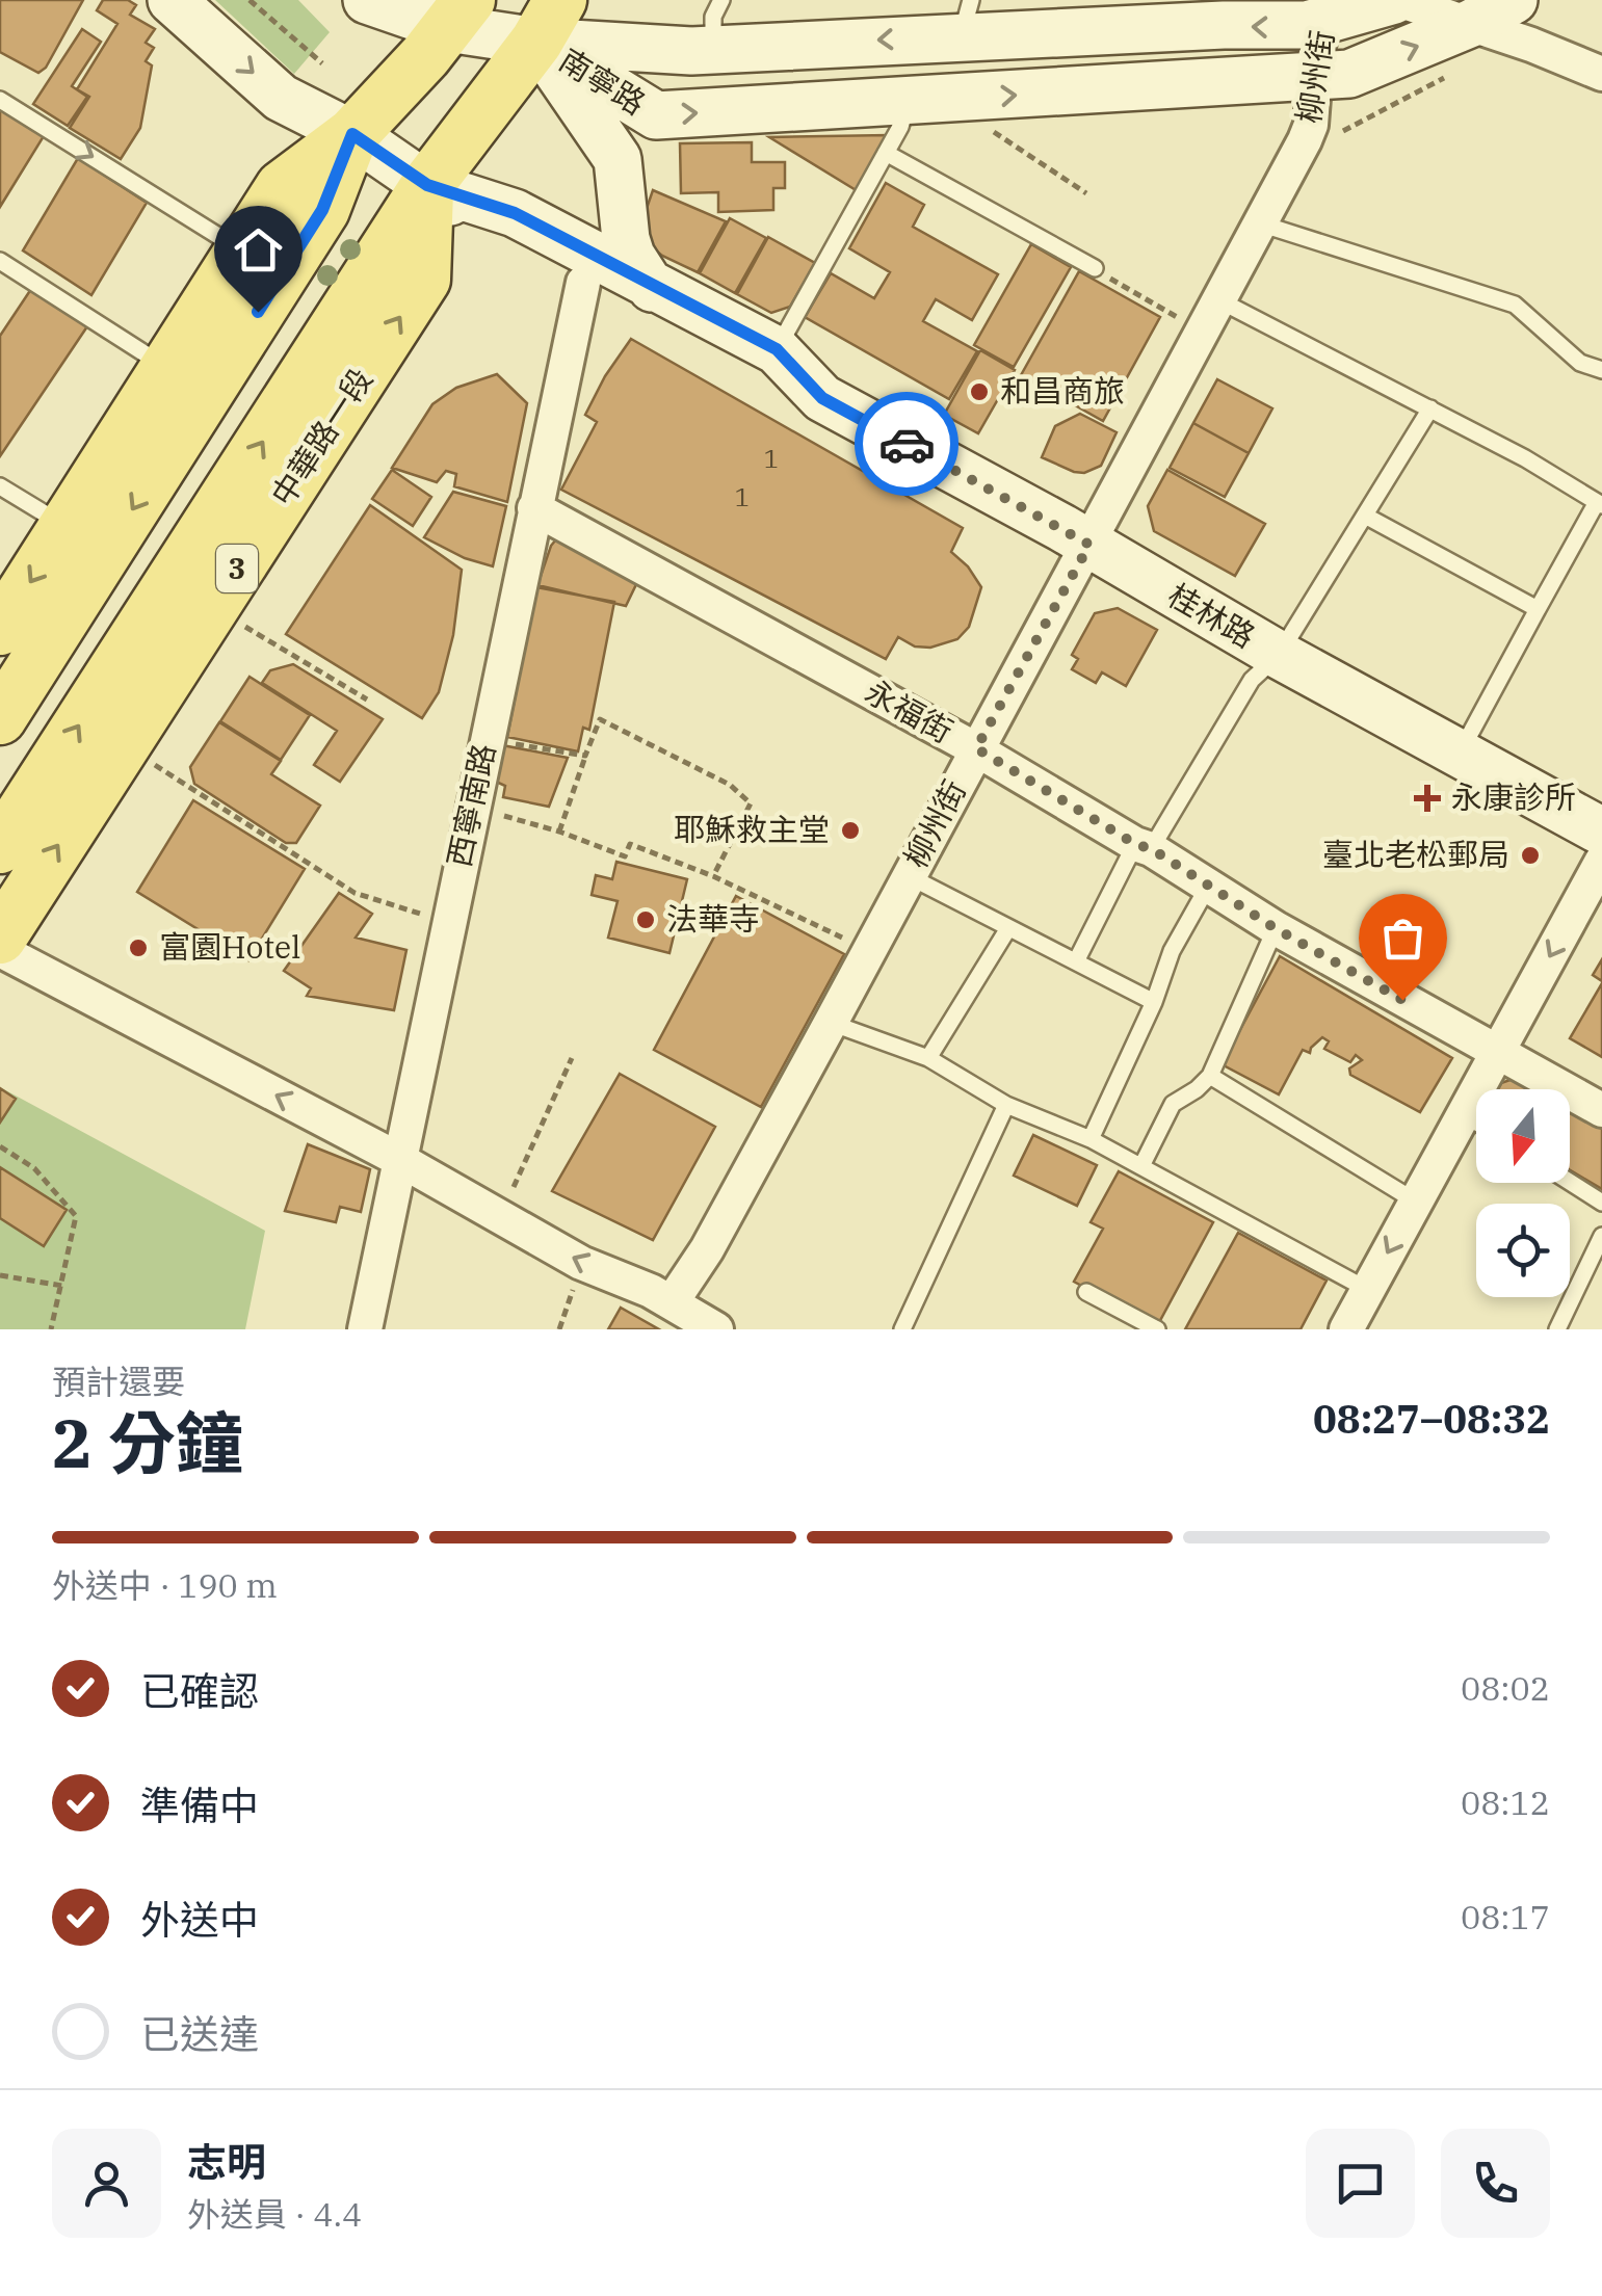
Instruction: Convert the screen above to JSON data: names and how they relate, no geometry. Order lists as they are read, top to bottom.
{
  "streets": {
    "main road": ["中華路一段", "3"],
    "street": [
      "柳州街",
      "南寧路",
      "桂林路",
      "永福街",
      "西寧南路"
    ]
  },
  "crossings": [
    ["柳州街", "南寧路"],
    ["柳州街", "桂林路"],
    ["柳州街", "永福街"],
    ["南寧路", "中華路一段"],
    ["中華路一段", "桂林路"],
    ["桂林路", "西寧南路"],
    ["永福街", "西寧南路"]
  ],
  "places": {
    "other": [
      "和昌商旅",
      "耶穌救主堂",
      "臺北老松郵局",
      "法華寺",
      "富園Hotel"
    ],
    "health": ["永康診所"]
  },
  "house_numbers": ["1", "1"],
  "north": "bottom",
  "page": {
    "heading": ["2 分鐘", "預計還要", "08:27–08:32"],
    "panel": ["志明", "外送員 · 4.4"],
    "bar": "外送中 · 190 m",
    "list": [
      ["已確認", "08:02"],
      ["準備中", "08:12"],
      ["外送中", "08:17"],
      "已送達"
    ]
  }
}
